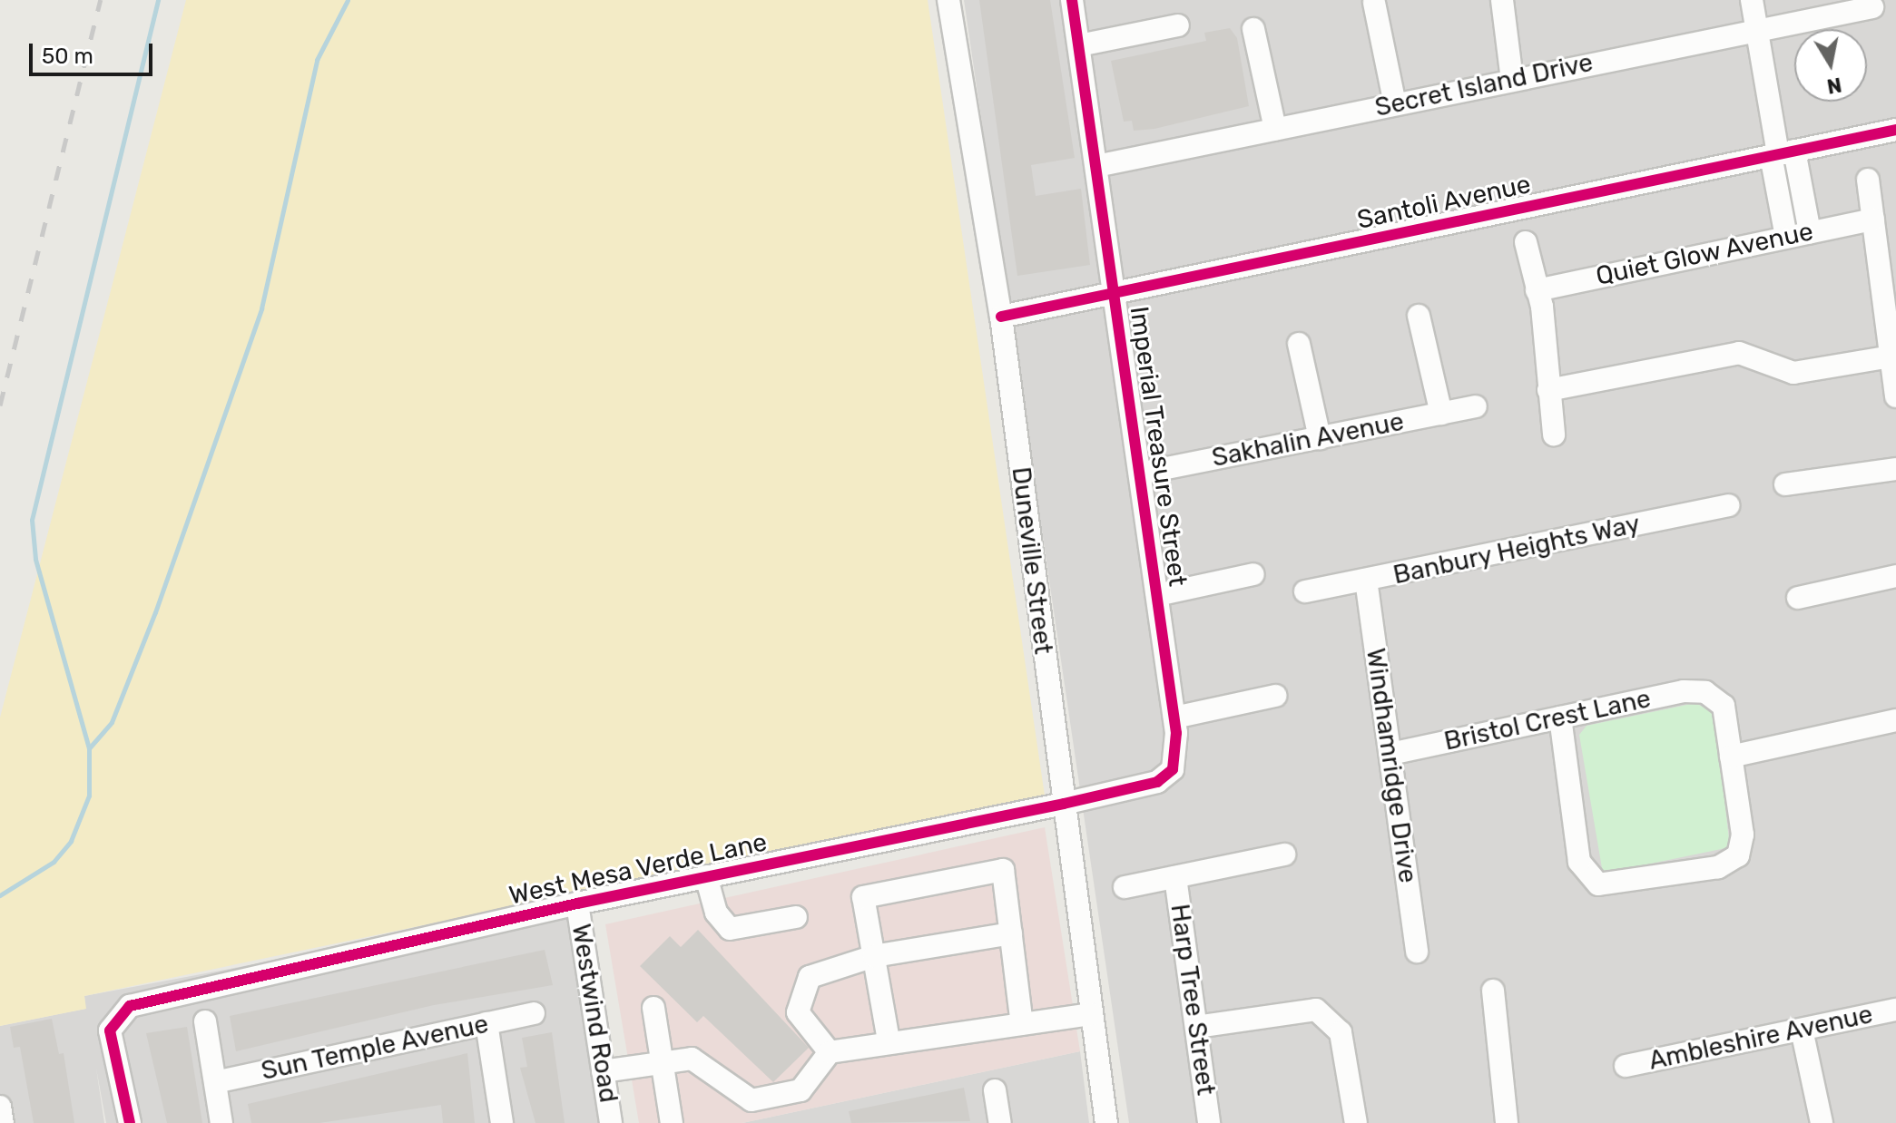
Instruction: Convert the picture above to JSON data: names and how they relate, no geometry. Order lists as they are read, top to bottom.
{
  "streets": {
    "street": [
      "Secret Island Drive",
      "Santoli Avenue",
      "Quiet Glow Avenue",
      "Sakhalin Avenue",
      "Imperial Treasure Street",
      "Banbury Heights Way",
      "Duneville Street",
      "Bristol Crest Lane",
      "Windhamridge Drive",
      "West Mesa Verde Lane",
      "Harp Tree Street",
      "Westwind Road",
      "Ambleshire Avenue",
      "Sun Temple Avenue"
    ]
  },
  "crossings": [
    ["Secret Island Drive", "Imperial Treasure Street"],
    ["Santoli Avenue", "Imperial Treasure Street"],
    ["Santoli Avenue", "Duneville Street"],
    ["Sakhalin Avenue", "Imperial Treasure Street"],
    ["Imperial Treasure Street", "West Mesa Verde Lane"],
    ["Banbury Heights Way", "Windhamridge Drive"],
    ["Duneville Street", "West Mesa Verde Lane"],
    ["Bristol Crest Lane", "Windhamridge Drive"],
    ["West Mesa Verde Lane", "Westwind Road"]
  ],
  "scale_bar": "50 m",
  "north": "bottom"
}
